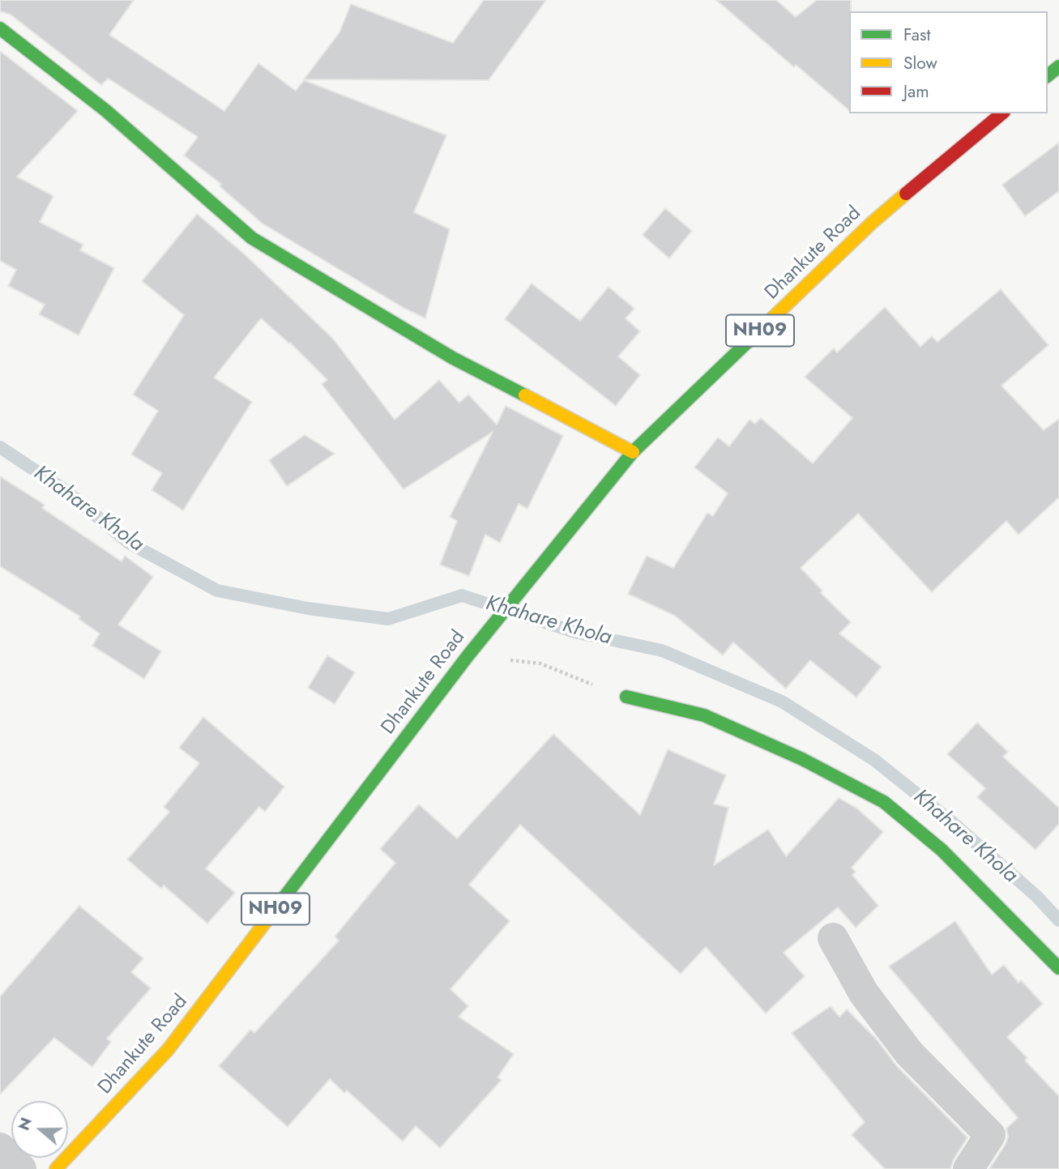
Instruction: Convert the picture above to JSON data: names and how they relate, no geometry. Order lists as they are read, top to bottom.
{
  "streets": {
    "main road": ["Dhankute Road", "NH09"]
  },
  "water": ["Khahare Khola"],
  "legend": ["Fast", "Slow", "Jam"],
  "north": "left"
}
